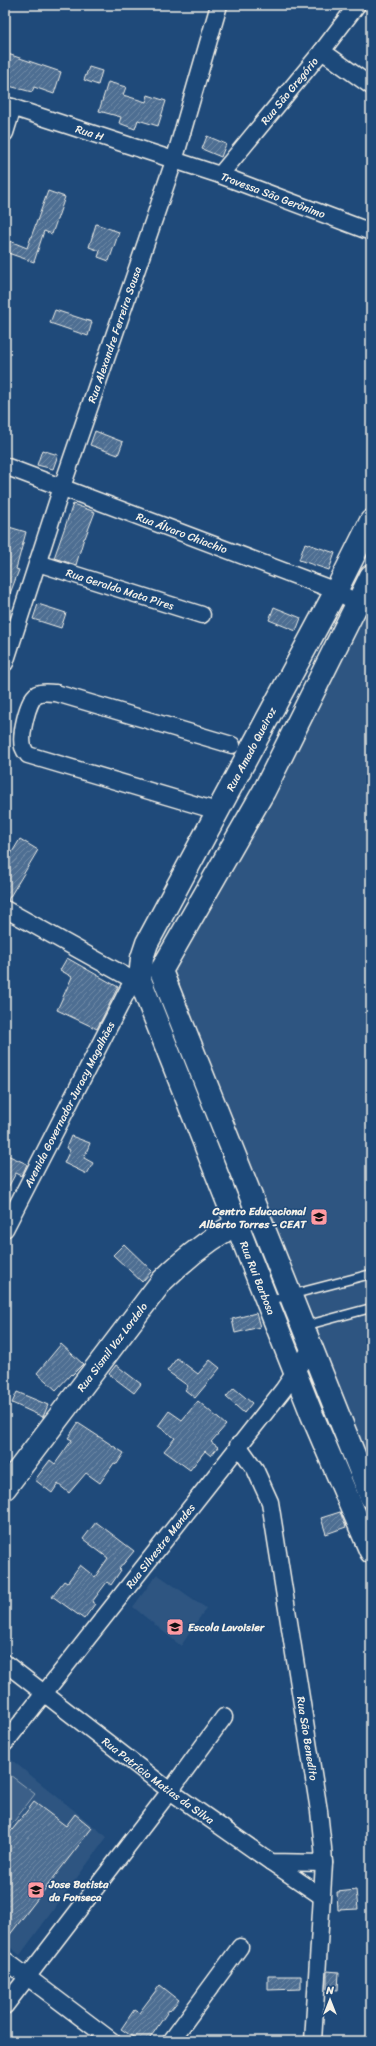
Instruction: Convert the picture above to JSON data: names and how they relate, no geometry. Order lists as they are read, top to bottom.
{
  "streets": {
    "street": [
      "Rua São Gregório",
      "Rua H",
      "Travessa São Gerônimo",
      "Rua Alexandre Ferreira Sousa",
      "Rua Álvaro Chiachio",
      "Rua Geraldo Mata Pires",
      "Rua Amado Queiroz",
      "Avenida Governador Juracy Magalhães",
      "Rua Rui Barbosa",
      "Rua Sismil Vaz Lordelo",
      "Rua Silvestre Mendes",
      "Rua São Benedito",
      "Rua Patrício Matias da Silva"
    ]
  },
  "crossings": [
    ["Rua São Gregório", "Travessa São Gerônimo"],
    ["Rua H", "Travessa São Gerônimo"],
    ["Rua H", "Rua Alexandre Ferreira Sousa"],
    ["Travessa São Gerônimo", "Rua Alexandre Ferreira Sousa"],
    ["Rua Alexandre Ferreira Sousa", "Rua Álvaro Chiachio"],
    ["Rua Alexandre Ferreira Sousa", "Rua Geraldo Mata Pires"],
    ["Rua Álvaro Chiachio", "Rua Amado Queiroz"],
    ["Rua Amado Queiroz", "Avenida Governador Juracy Magalhães"],
    ["Rua Amado Queiroz", "Rua Rui Barbosa"],
    ["Avenida Governador Juracy Magalhães", "Rua Rui Barbosa"],
    ["Rua Rui Barbosa", "Rua Sismil Vaz Lordelo"],
    ["Rua Rui Barbosa", "Rua Silvestre Mendes"],
    ["Rua Silvestre Mendes", "Rua São Benedito"],
    ["Rua Silvestre Mendes", "Rua Patrício Matias da Silva"],
    ["Rua São Benedito", "Rua Patrício Matias da Silva"]
  ],
  "places": {
    "school or university": ["Centro Educacional Alberto Torres - CEAT", "Escola Lavoisier", "Jose Batista da Fonseca"]
  },
  "north": "top"
}
